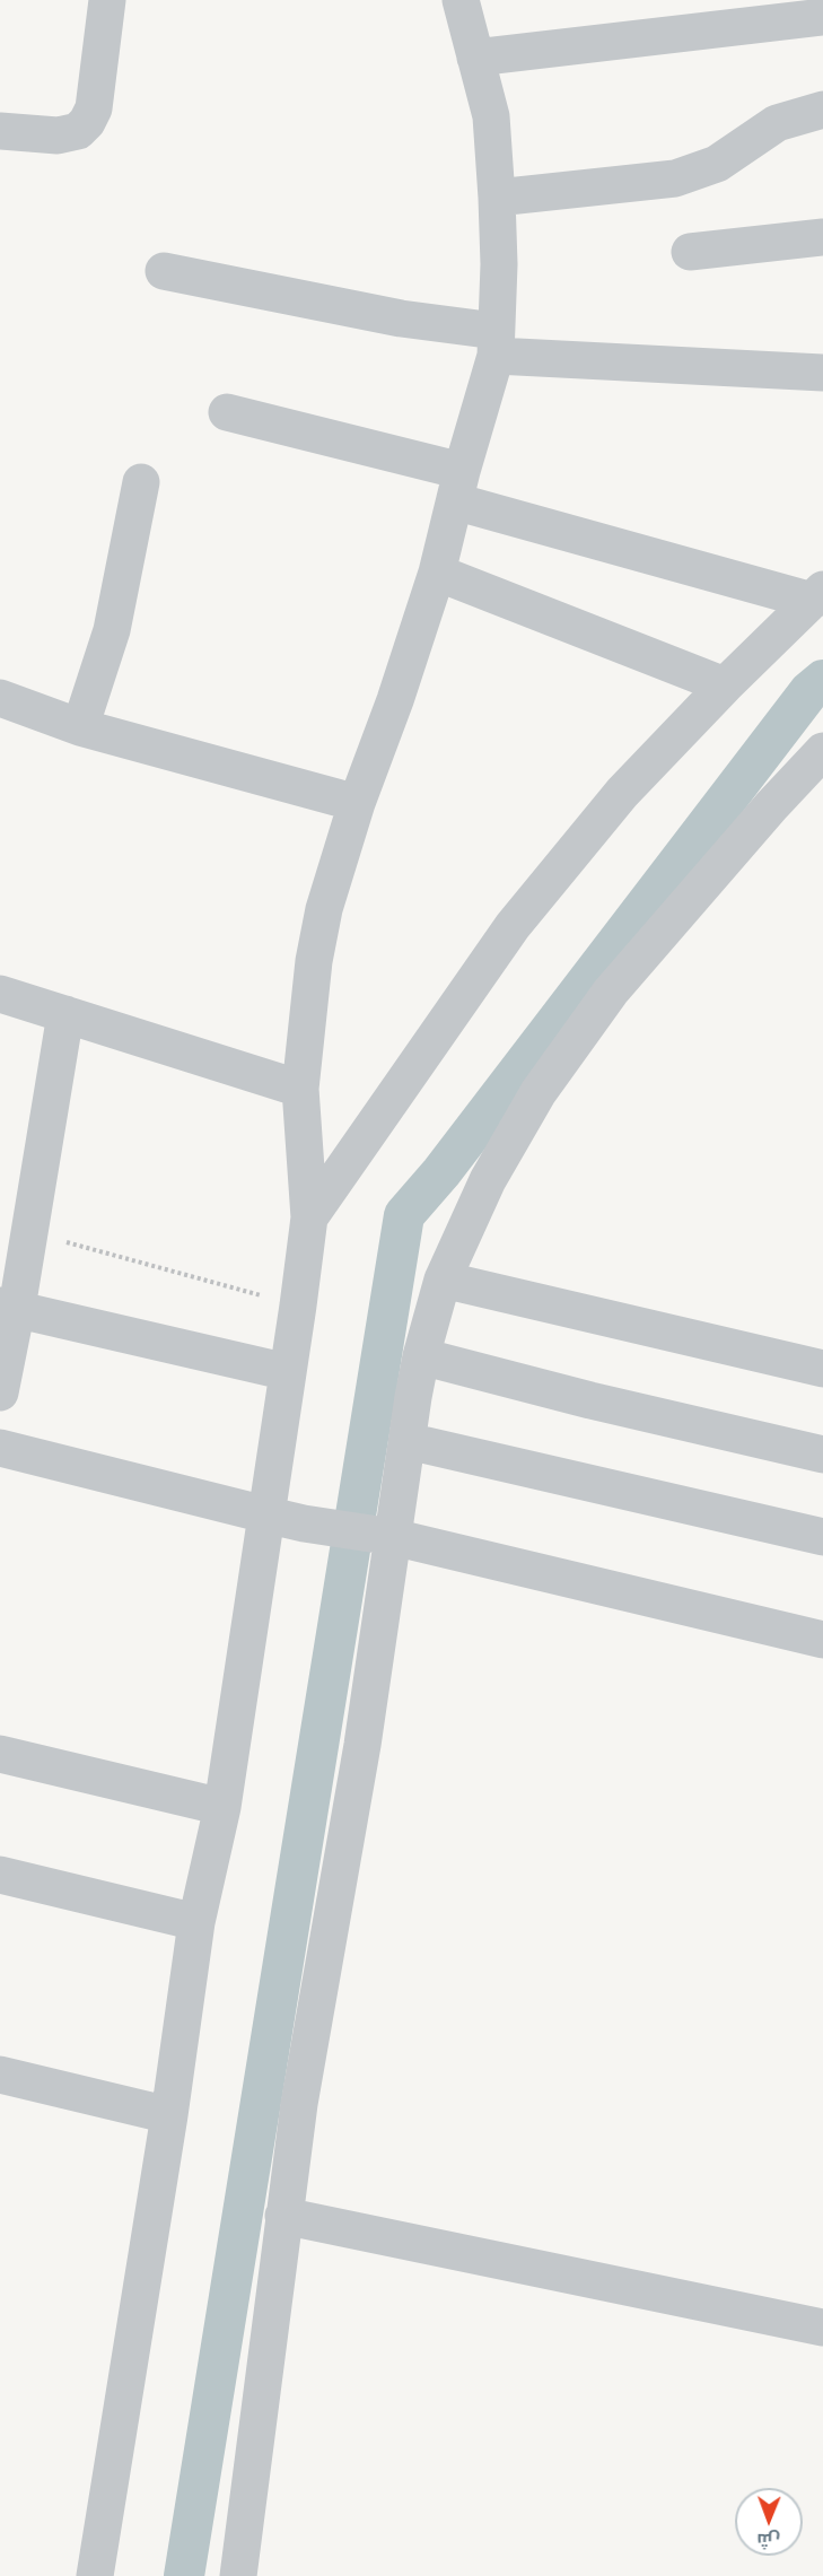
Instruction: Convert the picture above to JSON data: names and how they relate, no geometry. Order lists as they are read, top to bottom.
{
  "north": "bottom"
}
